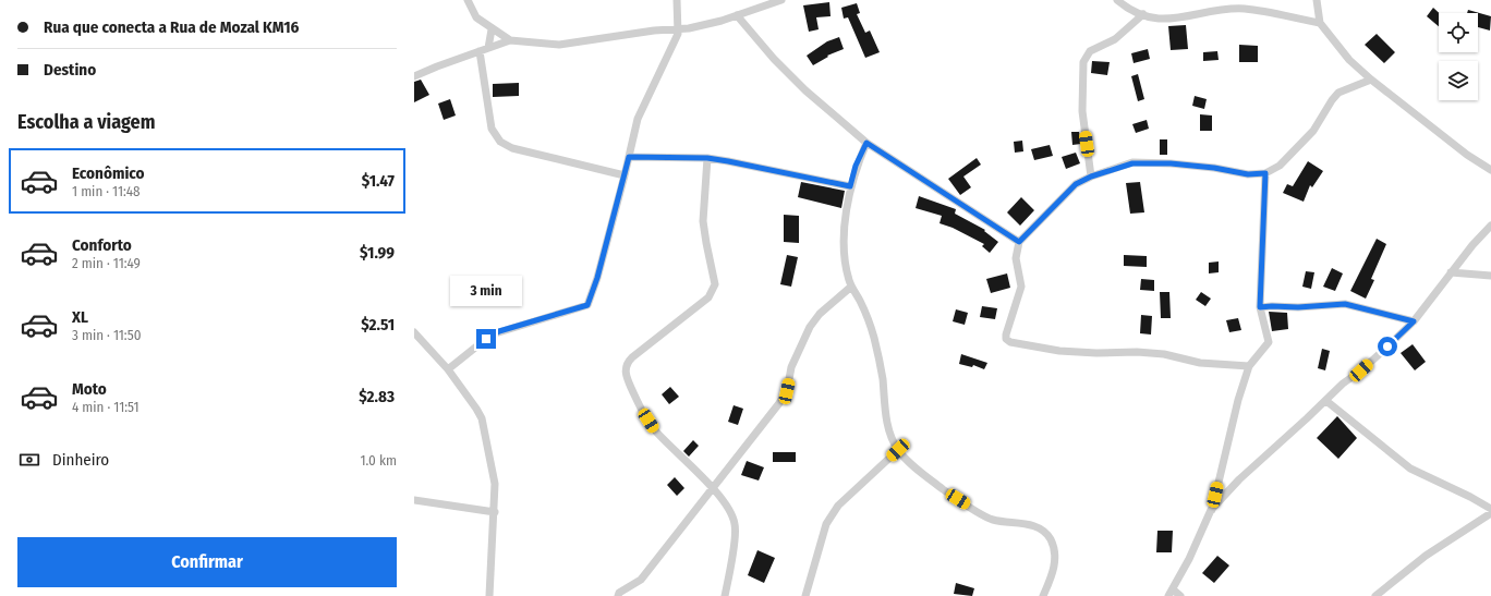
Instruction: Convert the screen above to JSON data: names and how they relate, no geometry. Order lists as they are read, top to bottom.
{
  "page": {
    "banner": ["Rua que conecta a Rua de Mozal KM16", "Destino"],
    "heading": "Escolha a viagem",
    "list": [
      {
        "name": "Econômico",
        "note": "1 min · 11:48",
        "value": "$1.47"
      },
      {
        "name": "Conforto",
        "note": "2 min · 11:49",
        "value": "$1.99"
      },
      {
        "name": "XL",
        "note": "3 min · 11:50",
        "value": "$2.51"
      },
      {
        "name": "Moto",
        "note": "4 min · 11:51",
        "value": "$2.83"
      }
    ],
    "bubble": "3 min",
    "pay": ["Dinheiro", "1.0 km"],
    "buttons": "Confirmar"
  }
}
